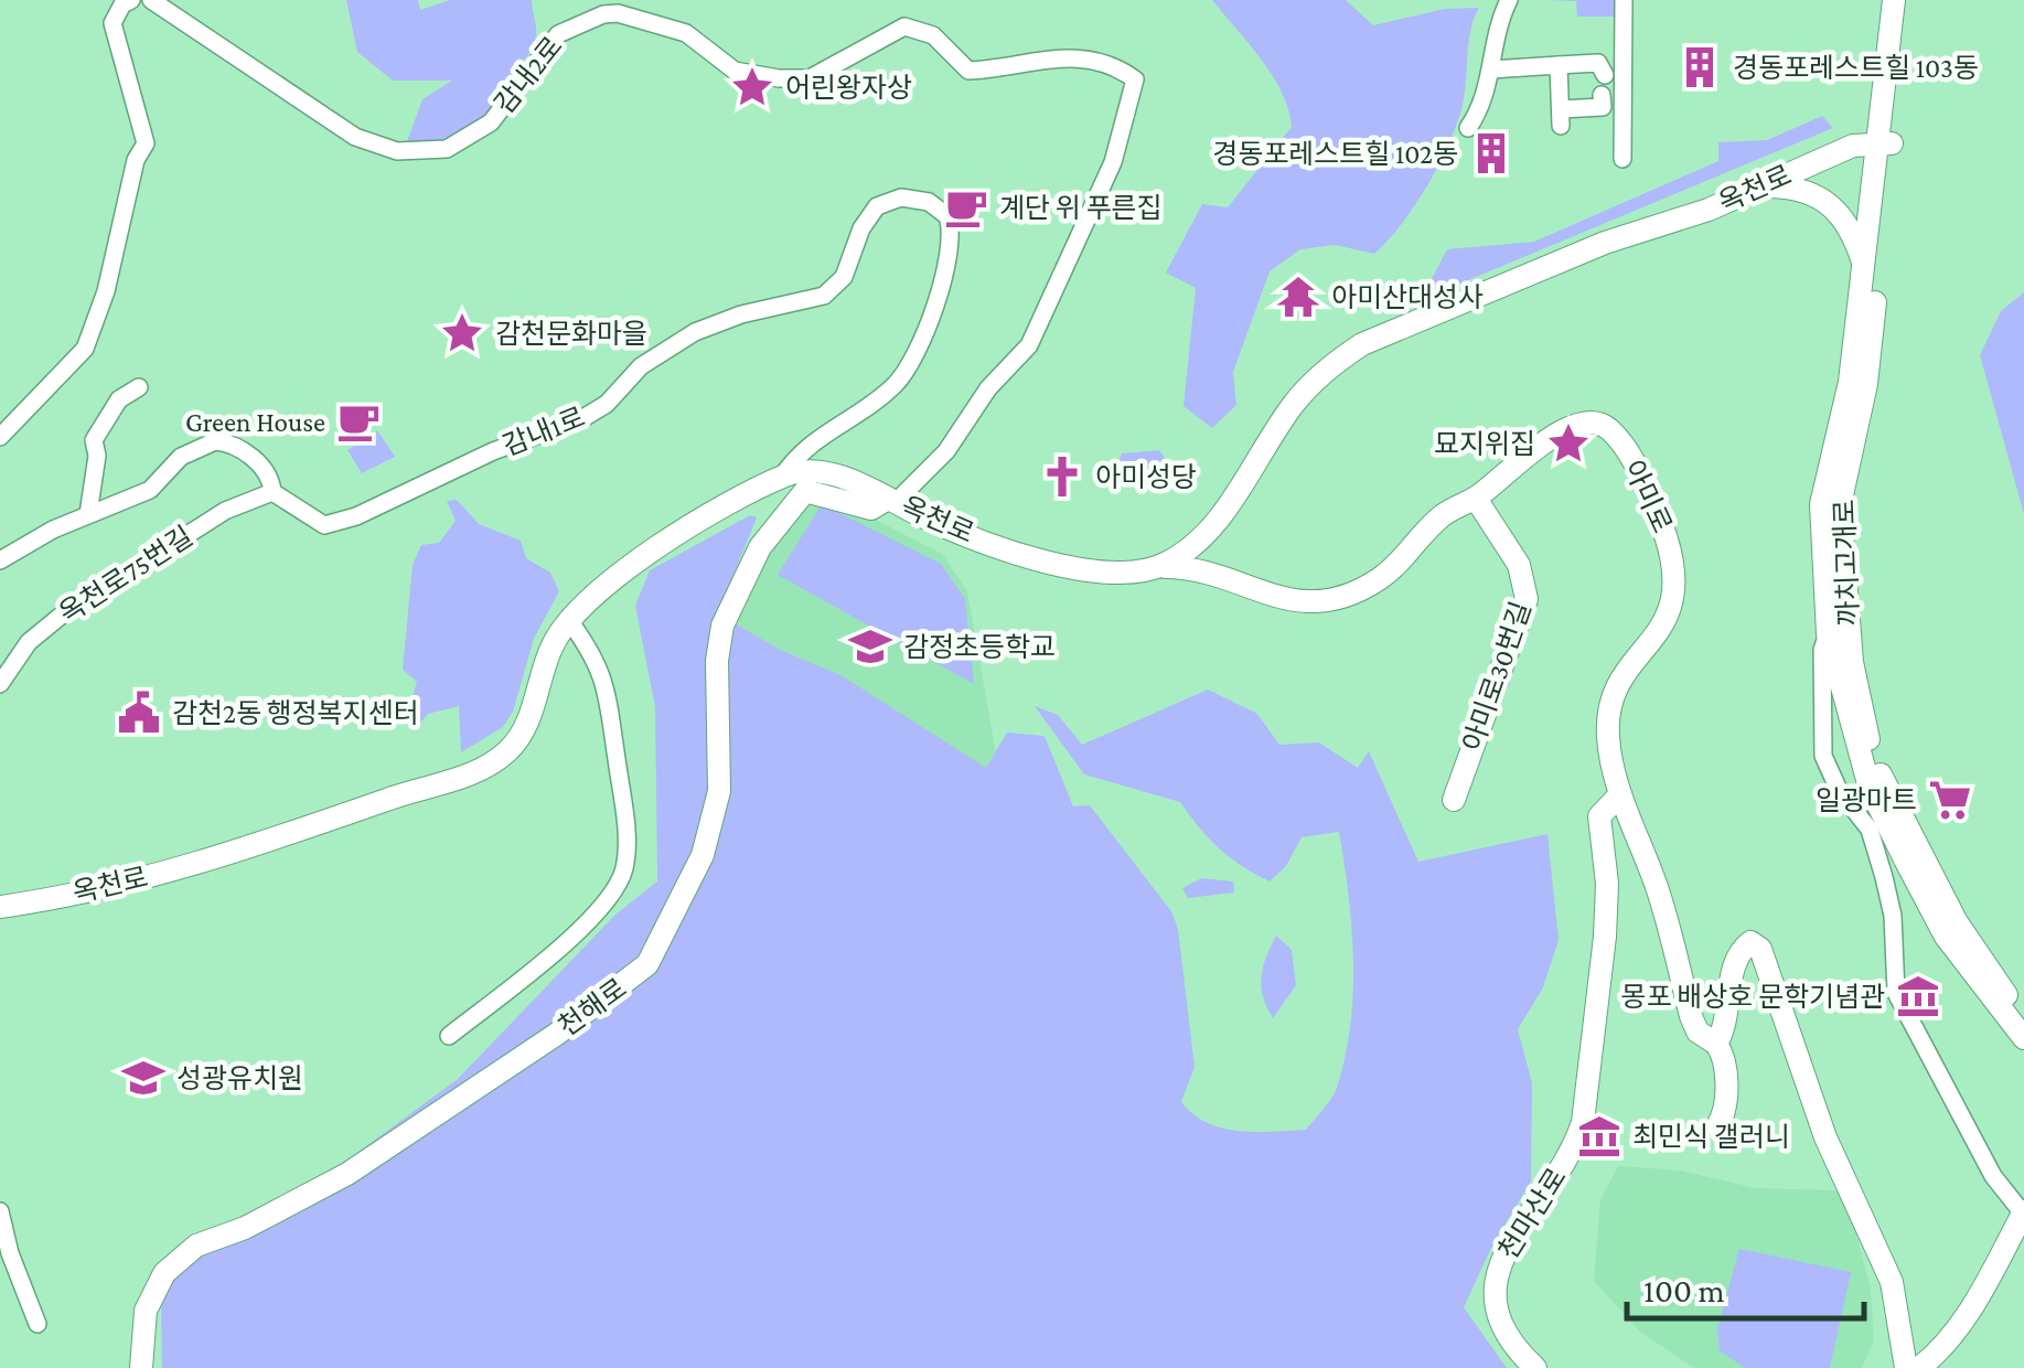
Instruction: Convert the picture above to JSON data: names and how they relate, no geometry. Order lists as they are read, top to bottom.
{
  "streets": {
    "street": [
      "감내2로",
      "옥천로",
      "감내1로",
      "아미로",
      "까치고개로",
      "옥천로75번길",
      "아미로30번길",
      "천해로",
      "천마산로"
    ]
  },
  "crossings": [
    ["감내2로", "옥천로"],
    ["감내2로", "천해로"],
    ["옥천로", "감내1로"],
    ["옥천로", "아미로"],
    ["옥천로", "까치고개로"],
    ["옥천로", "천해로"],
    ["감내1로", "옥천로75번길"],
    ["아미로", "아미로30번길"],
    ["아미로", "천마산로"]
  ],
  "places": {
    "building": ["경동포레스트힐 103동", "경동포레스트힐 102동"],
    "place": ["어린왕자상", "감천문화마을", "묘지위집"],
    "cafe": ["계단 위 푸른집", "Green House"],
    "temple": ["아미산대성사"],
    "church": ["아미성당"],
    "school or university": ["감정초등학교", "성광유치원"],
    "public building": ["감천2동 행정복지센터"],
    "supermarket": ["일광마트"],
    "museum": ["몽포 배상호 문학기념관", "최민식 갤러니"]
  },
  "scale_bar": "100 m"
}
